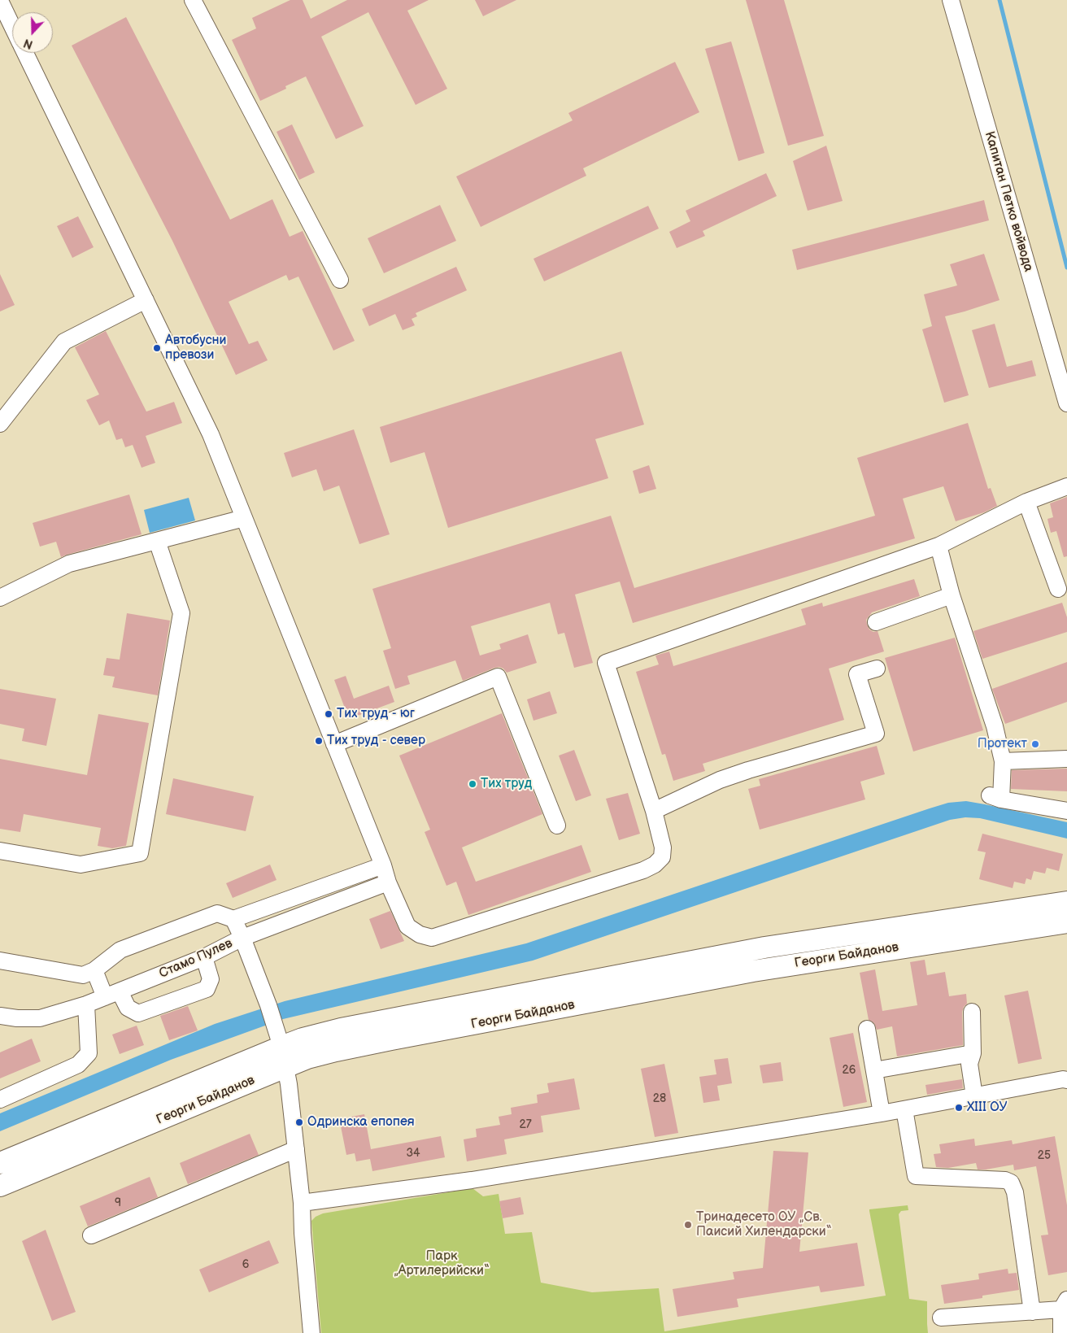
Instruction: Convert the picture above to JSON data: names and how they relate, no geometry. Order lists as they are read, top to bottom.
{
  "streets": {
    "main road": ["Георги Байданов"],
    "street": ["Капитан Петко войвода", "Стамо Пулев"]
  },
  "parks": ["Парк „Артилерийски“"],
  "places": [
    "Автобусни превози",
    "Тих труд - юг",
    "Тих труд - север",
    "Протект",
    "Тих труд",
    "XIII ОУ",
    "Одринска епопея",
    "Тринадесето ОУ „Св. Паисий Хилендарски“"
  ],
  "house_numbers": [
    "26",
    "28",
    "27",
    "34",
    "25",
    "9",
    "6"
  ],
  "north": "bottom"
}
